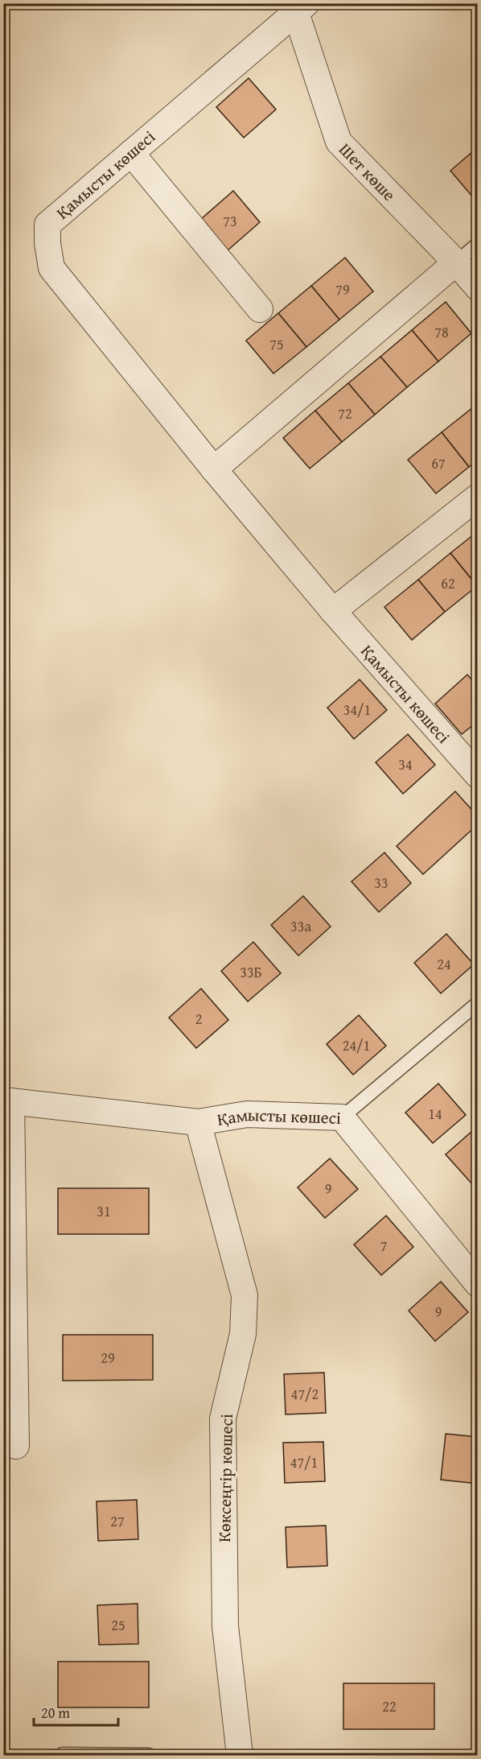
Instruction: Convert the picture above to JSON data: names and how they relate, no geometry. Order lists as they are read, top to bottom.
{
  "streets": {
    "street": ["Шет көше", "Қамысты көшесі", "Көксеңгір көшесі"]
  },
  "crossings": [
    ["Шет көше", "Қамысты көшесі"],
    ["Қамысты көшесі", "Көксеңгір көшесі"]
  ],
  "house_numbers": [
    "73",
    "79",
    "78",
    "75",
    "72",
    "67",
    "62",
    "34/1",
    "34",
    "33",
    "33а",
    "24",
    "33Б",
    "2",
    "24/1",
    "14",
    "9",
    "31",
    "7",
    "9",
    "29",
    "47/2",
    "47/1",
    "27",
    "25",
    "22"
  ],
  "scale_bar": "20 m"
}
